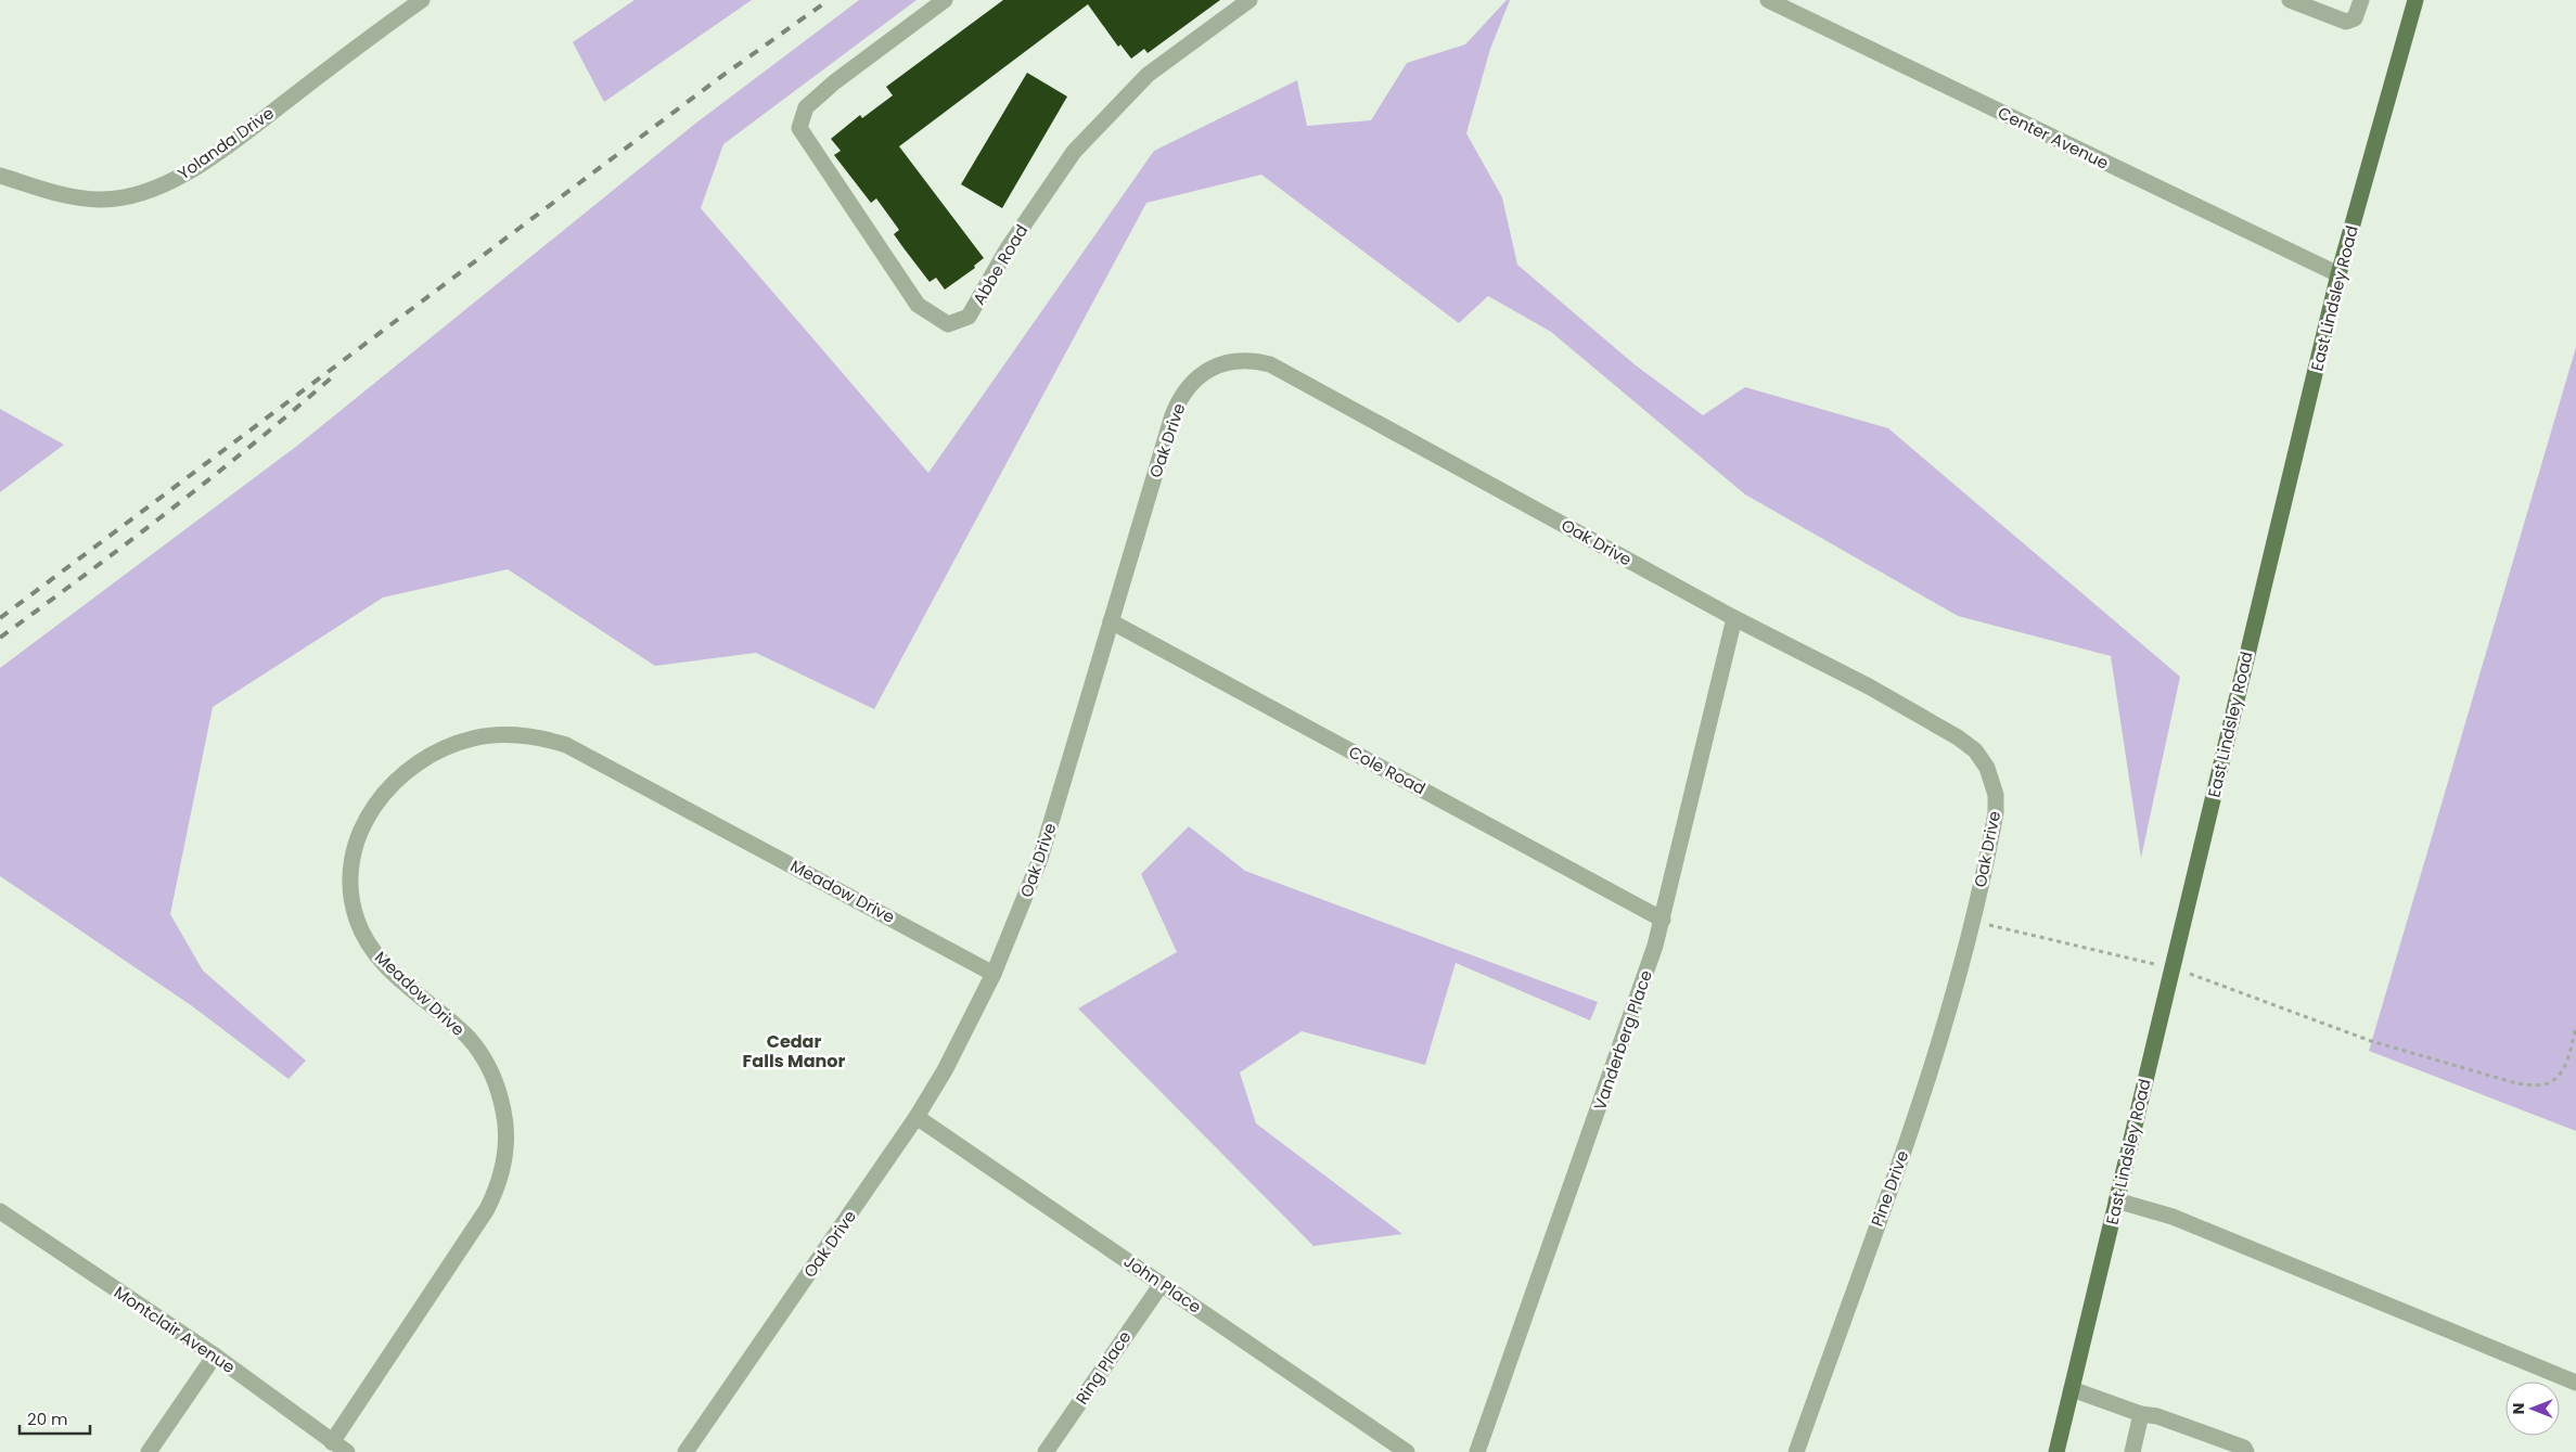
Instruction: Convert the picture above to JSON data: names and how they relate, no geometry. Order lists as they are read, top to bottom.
{
  "streets": {
    "main road": ["East Lindsley Road"],
    "street": [
      "Center Avenue",
      "Yolanda Drive",
      "Abbe Road",
      "Oak Drive",
      "Cole Road",
      "Meadow Drive",
      "Vanderberg Place",
      "Pine Drive",
      "John Place",
      "Montclair Avenue",
      "Ring Place"
    ]
  },
  "crossings": [
    ["Center Avenue", "East Lindsley Road"],
    ["Oak Drive", "Cole Road"],
    ["Oak Drive", "Meadow Drive"],
    ["Oak Drive", "Vanderberg Place"],
    ["Oak Drive", "Pine Drive"],
    ["Oak Drive", "John Place"],
    ["Cole Road", "Vanderberg Place"],
    ["Meadow Drive", "Montclair Avenue"],
    ["John Place", "Ring Place"]
  ],
  "districts": ["Cedar Falls Manor"],
  "scale_bar": "20 m",
  "north": "left"
}
